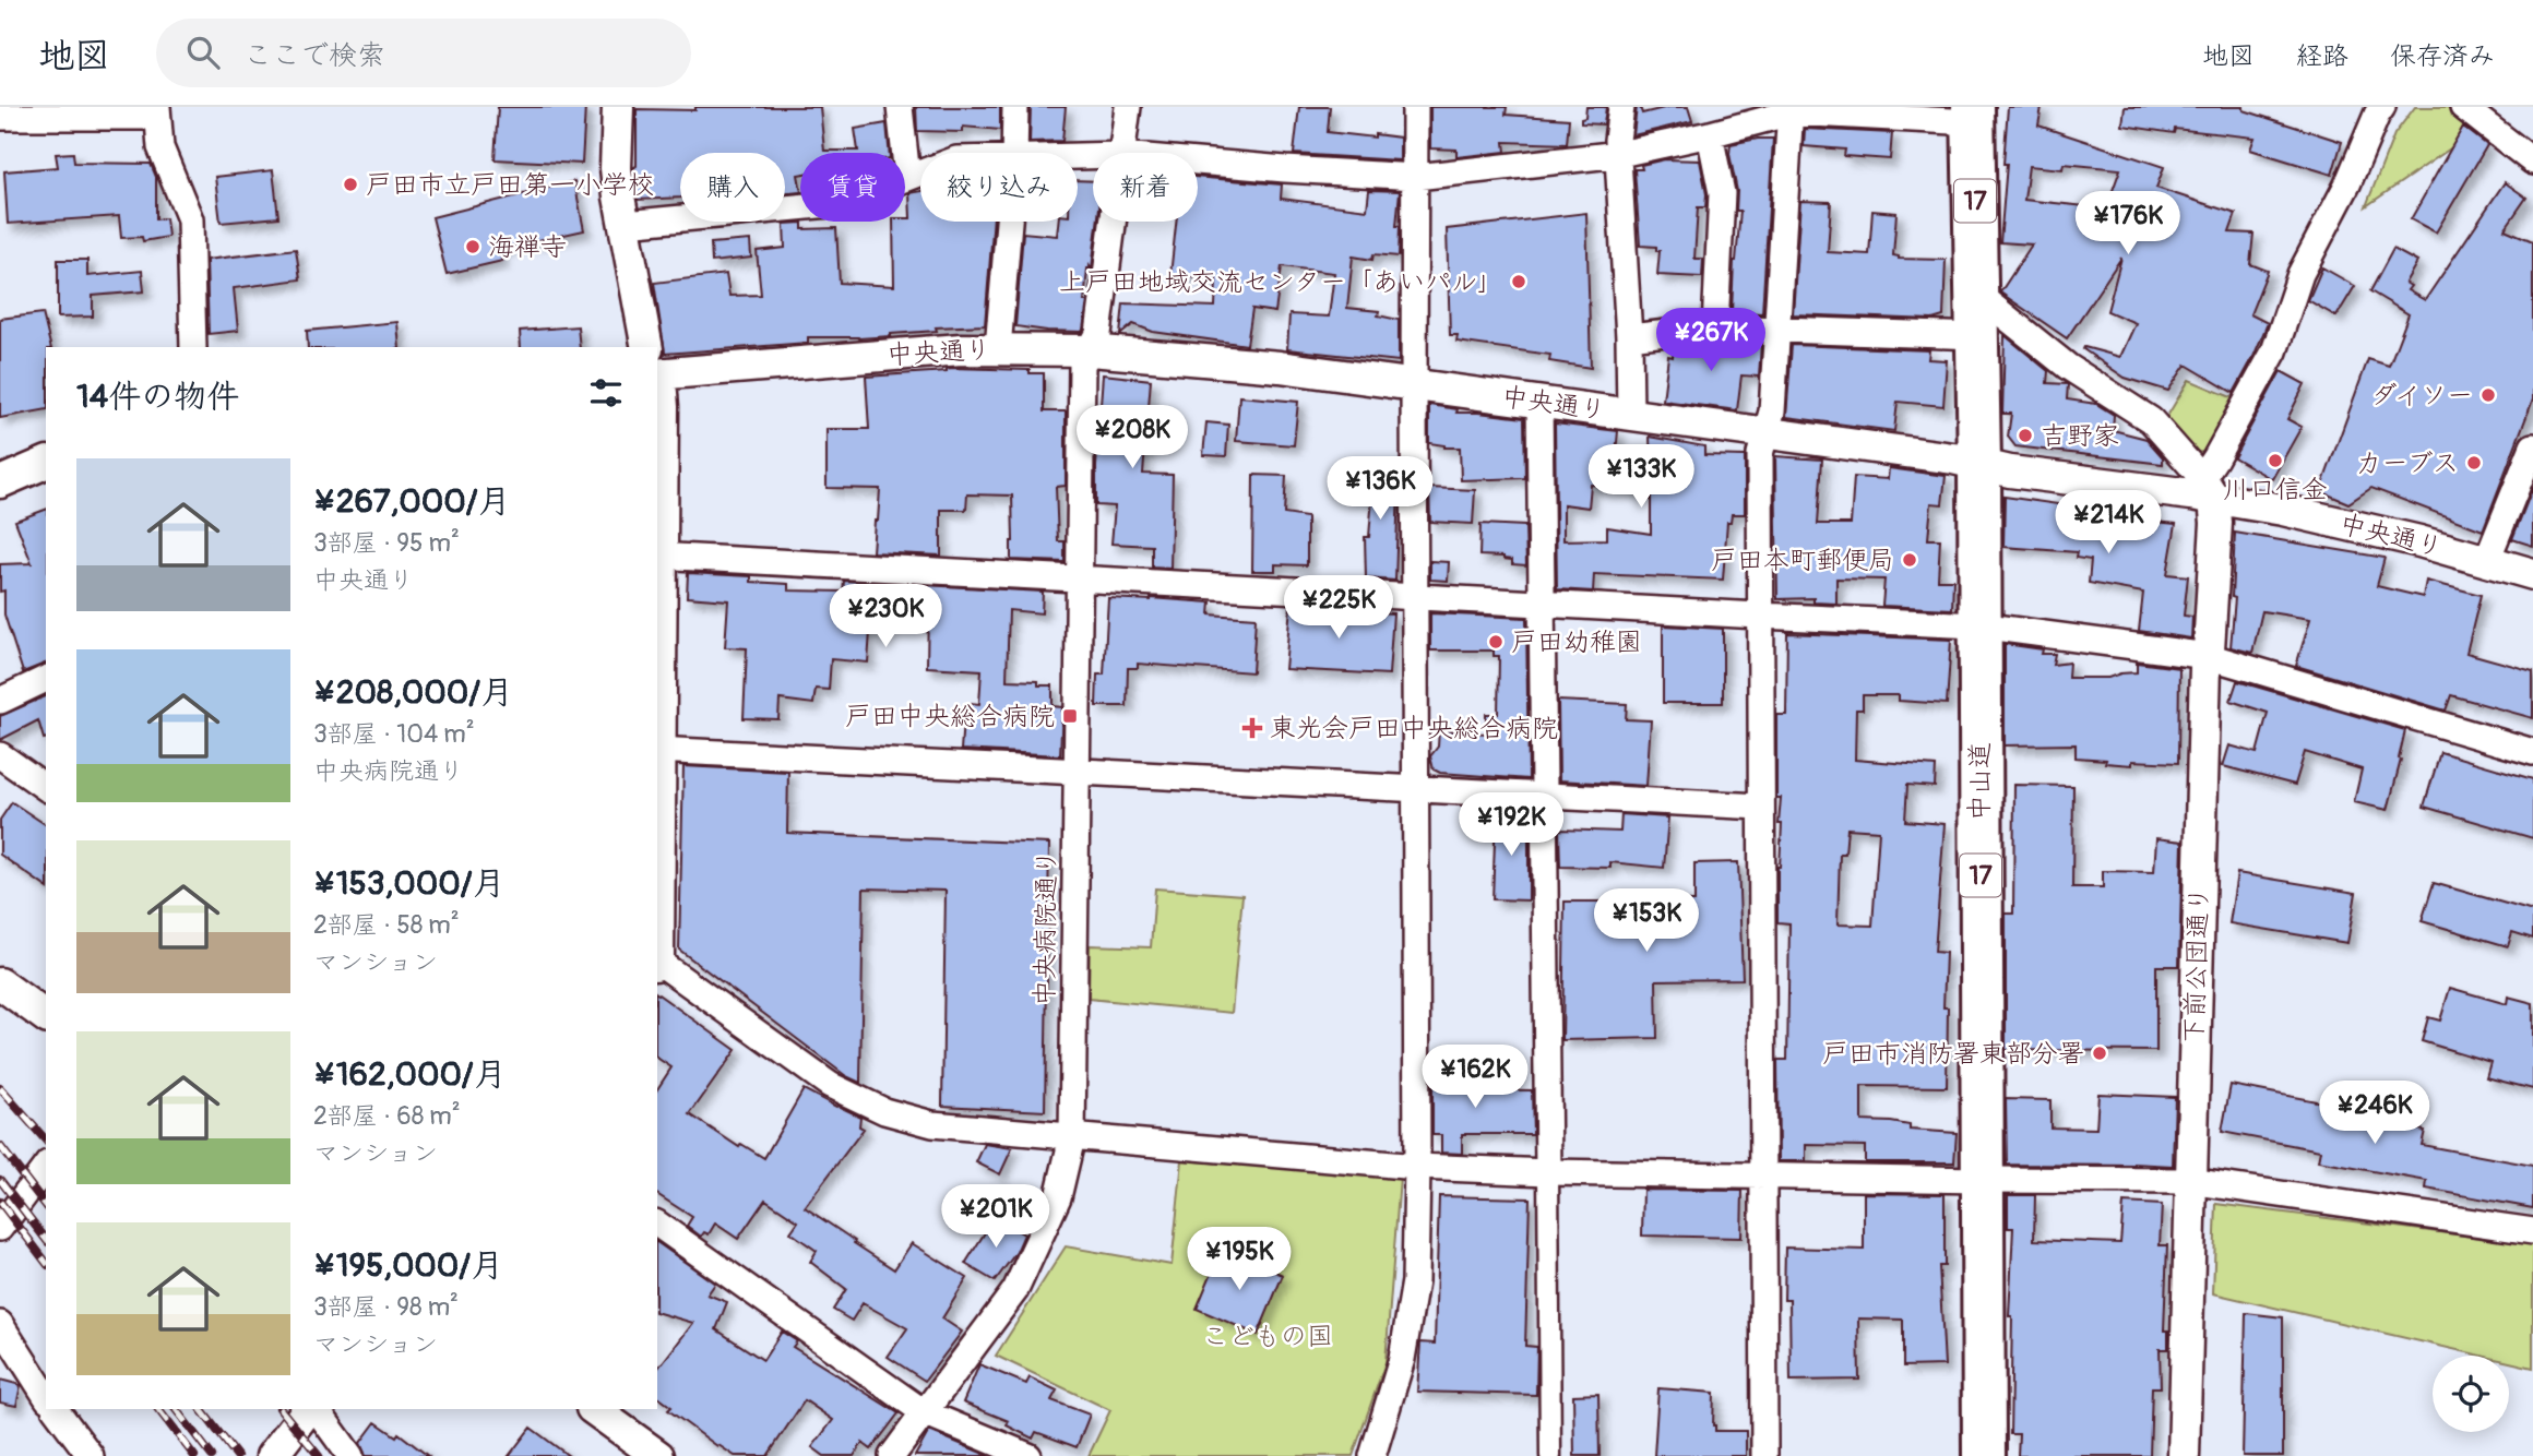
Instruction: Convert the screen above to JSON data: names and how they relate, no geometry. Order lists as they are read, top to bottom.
{
  "streets": {
    "highway": ["17", "中山道"],
    "street": ["中央通り", "中央病院通り", "下前公団通り"]
  },
  "crossings": [
    ["中央通り", "中山道"],
    ["中央通り", "中央病院通り"],
    ["中央通り", "下前公団通り"]
  ],
  "parks": ["こどもの国"],
  "places": {
    "other": [
      "戸田市立戸田第一小学校",
      "海禅寺",
      "上戸田地域交流センター「あいパル」",
      "ダイソー",
      "吉野家",
      "川口信金",
      "カーブス",
      "戸田本町郵便局",
      "戸田幼稚園",
      "戸田市消防署東部分署"
    ],
    "transit": ["戸田中央総合病院"],
    "health": ["東光会戸田中央総合病院"]
  },
  "page": {
    "header": "地図",
    "search": "ここで検索",
    "nav": ["地図", "経路", "保存済み"],
    "chip": [
      "購入",
      "賃貸",
      "絞り込み",
      "新着"
    ],
    "price": [
      "¥176K",
      "¥267K",
      "¥208K",
      "¥133K",
      "¥136K",
      "¥214K",
      "¥225K",
      "¥230K",
      "¥192K",
      "¥153K",
      "¥162K",
      "¥246K",
      "¥201K",
      "¥195K"
    ],
    "heading": "14件の物件",
    "list": [
      {
        "name": "¥267,000/月",
        "note": "3部屋 · 95 m² · 中央通り"
      },
      {
        "name": "¥208,000/月",
        "note": "3部屋 · 104 m² · 中央病院通り"
      },
      {
        "name": "¥153,000/月",
        "note": "2部屋 · 58 m² · マンション"
      },
      {
        "name": "¥162,000/月",
        "note": "2部屋 · 68 m² · マンション"
      },
      {
        "name": "¥195,000/月",
        "note": "3部屋 · 98 m² · マンション"
      }
    ]
  }
}
